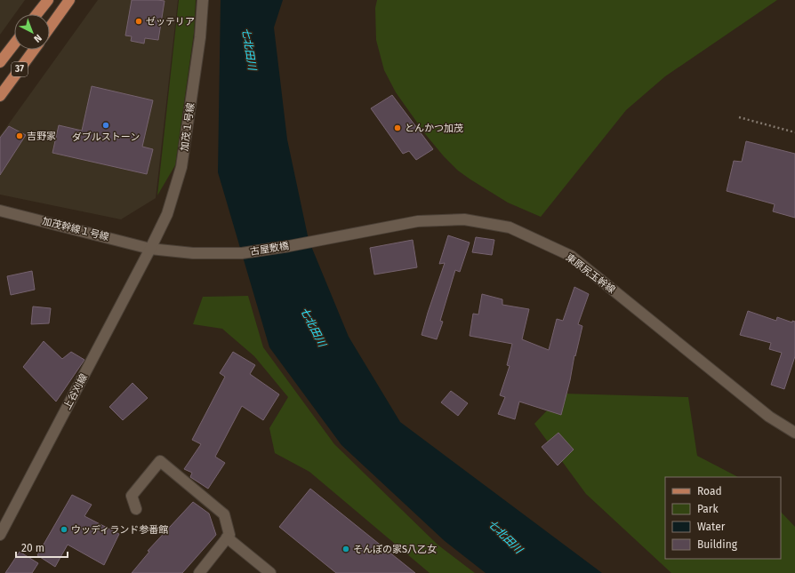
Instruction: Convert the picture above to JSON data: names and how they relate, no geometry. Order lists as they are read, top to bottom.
{
  "streets": {
    "main road": ["37"],
    "street": [
      "加茂１号線",
      "加茂幹線１号線",
      "古屋敷橋",
      "東原尻玉幹線",
      "上谷刈線"
    ]
  },
  "crossings": [
    ["加茂１号線", "加茂幹線１号線"],
    ["加茂１号線", "上谷刈線"],
    ["加茂幹線１号線", "古屋敷橋"],
    ["加茂幹線１号線", "上谷刈線"],
    ["古屋敷橋", "東原尻玉幹線"]
  ],
  "water": ["七北田川"],
  "places": [
    "ゼッテリア",
    "ダブルストーン",
    "とんかつ加茂",
    "吉野家",
    "ウッディランド参番館",
    "そんぽの家S八乙女"
  ],
  "legend": [
    "Road",
    "Park",
    "Water",
    "Building"
  ],
  "scale_bar": "20 m",
  "north": "bottom right"
}
